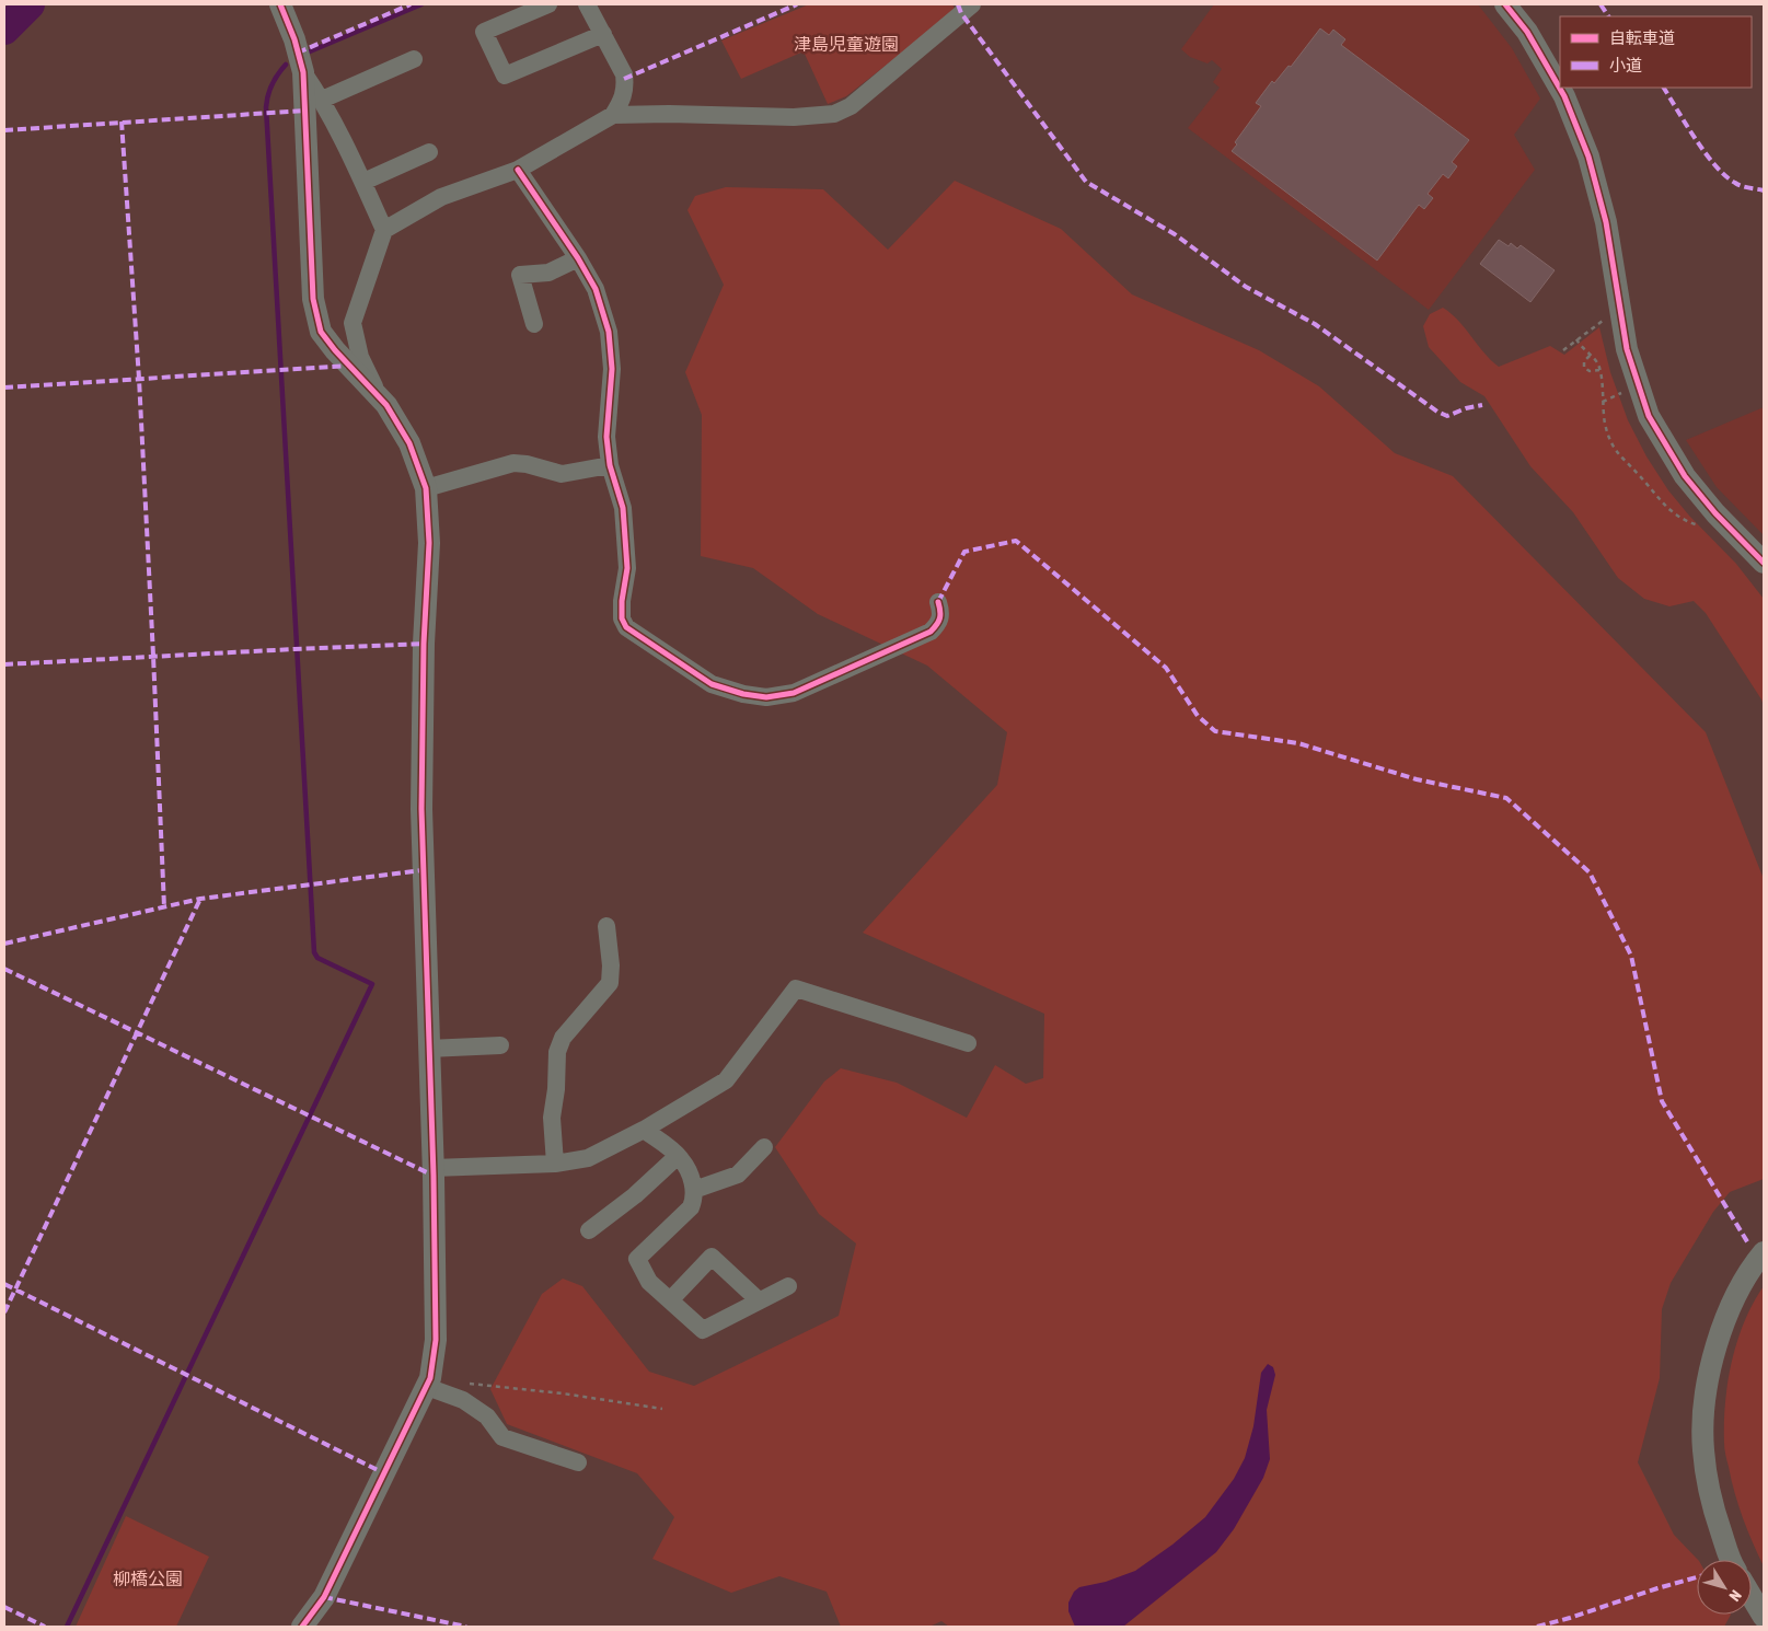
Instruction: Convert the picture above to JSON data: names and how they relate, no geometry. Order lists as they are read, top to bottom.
{
  "parks": ["津島児童遊園", "柳橋公園"],
  "legend": ["自転車道", "小道"],
  "north": "bottom right"
}
